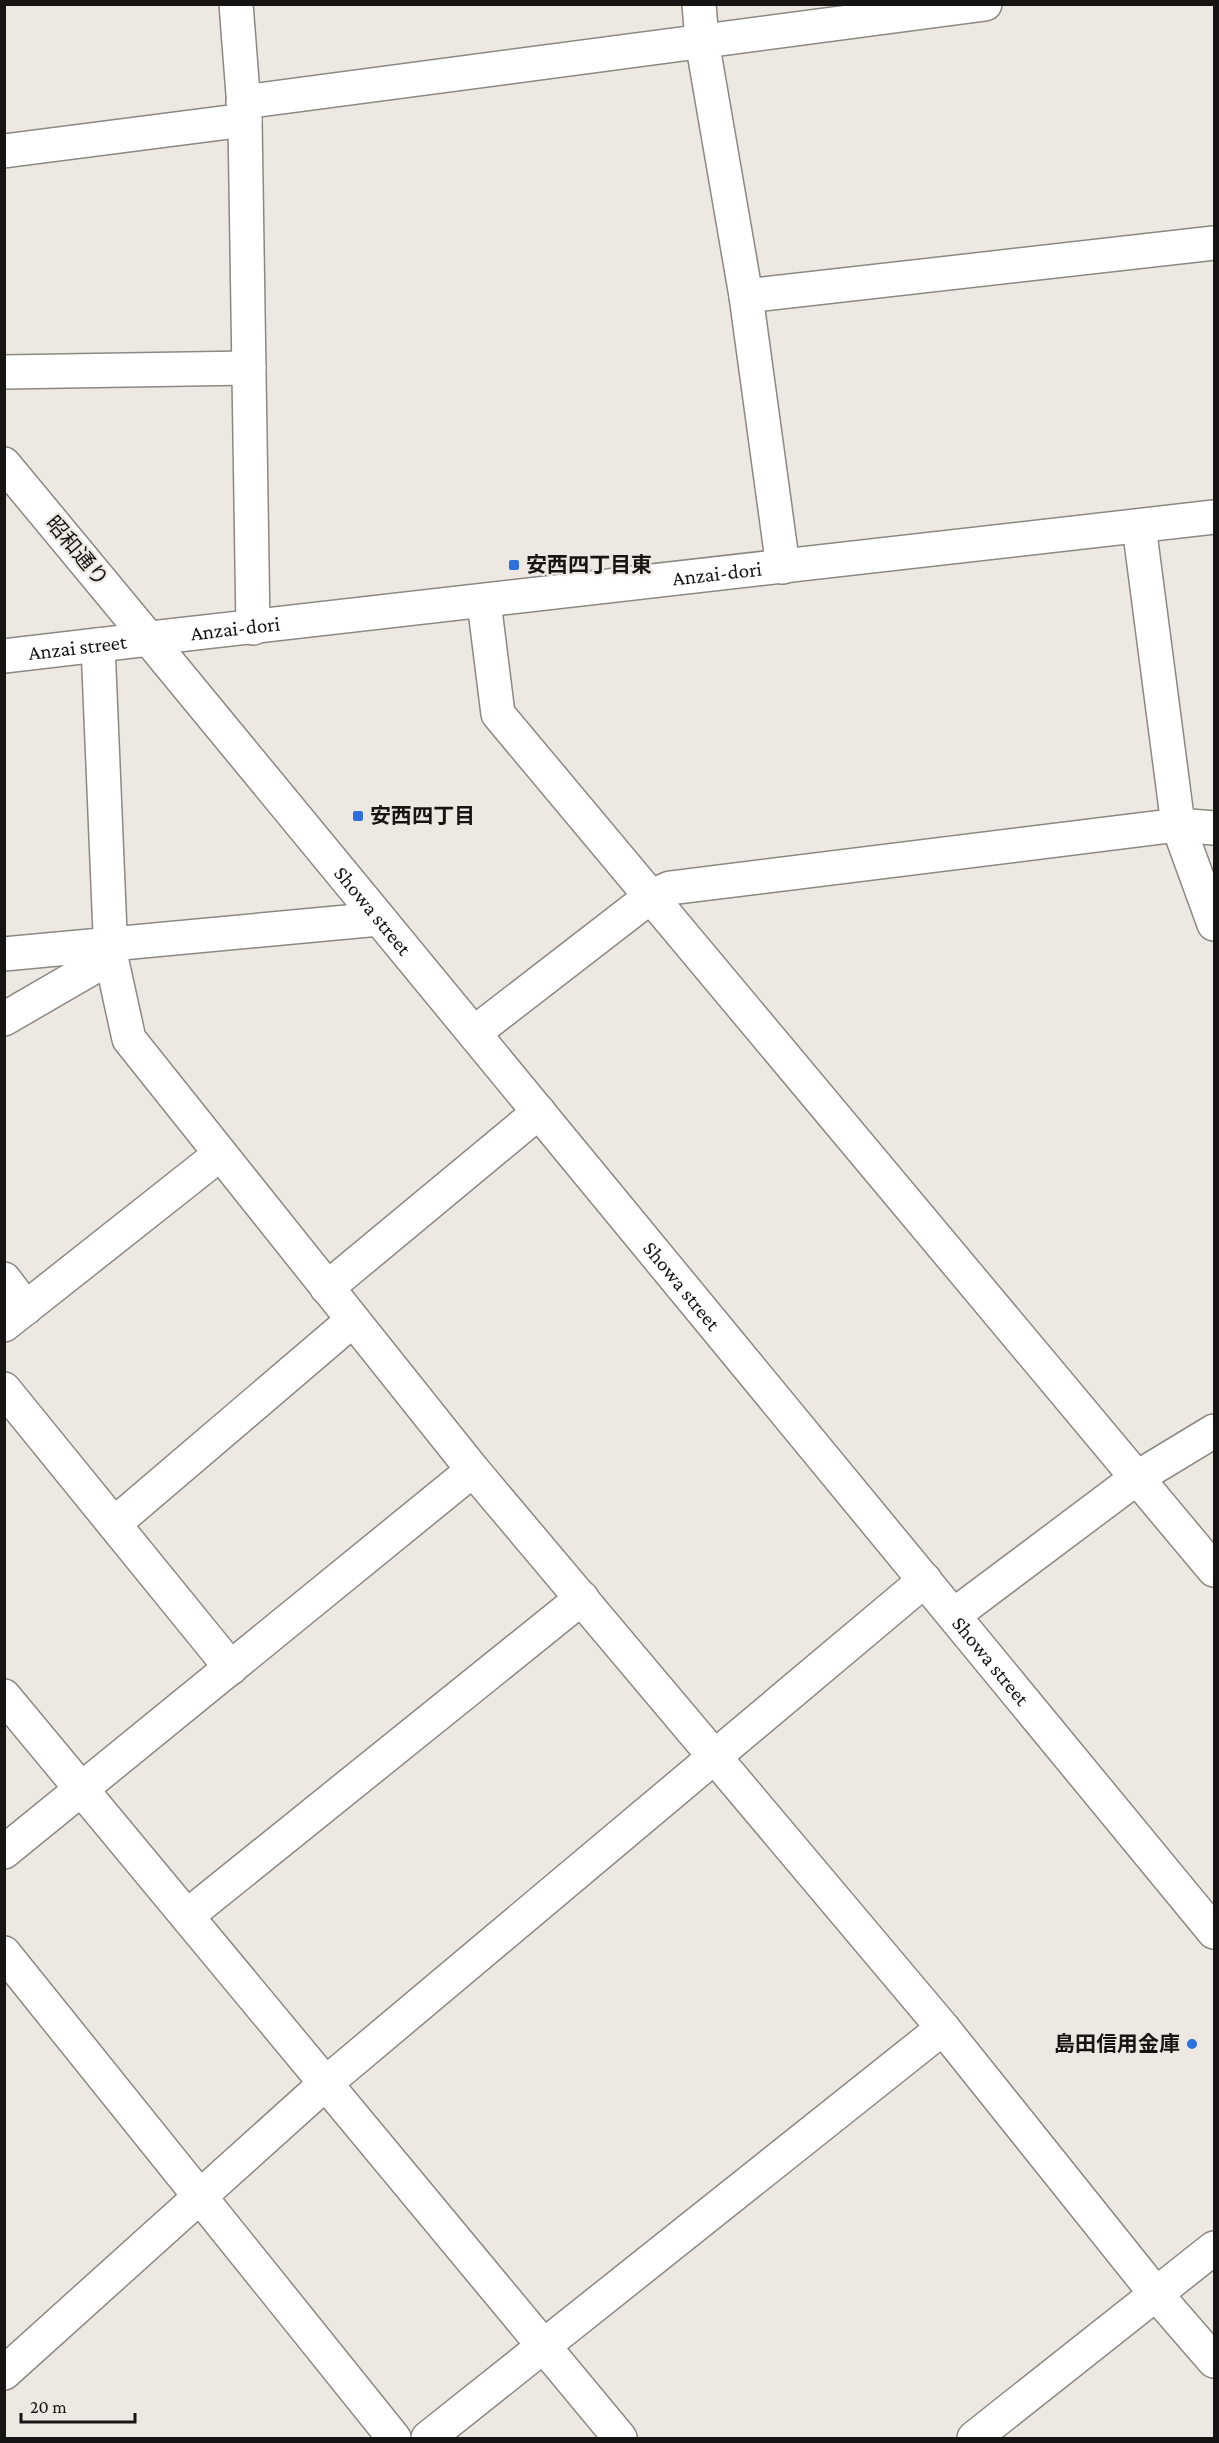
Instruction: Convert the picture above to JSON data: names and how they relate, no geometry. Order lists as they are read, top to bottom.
{
  "streets": {
    "main road": ["昭和通り", "Anzai-dori", "Showa street"]
  },
  "crossings": [
    ["昭和通り", "Anzai-dori"],
    ["昭和通り", "Showa street"],
    ["Anzai-dori", "Showa street"]
  ],
  "places": {
    "transit": ["安西四丁目東", "安西四丁目"],
    "other": ["島田信用金庫"]
  },
  "scale_bar": "20 m"
}
